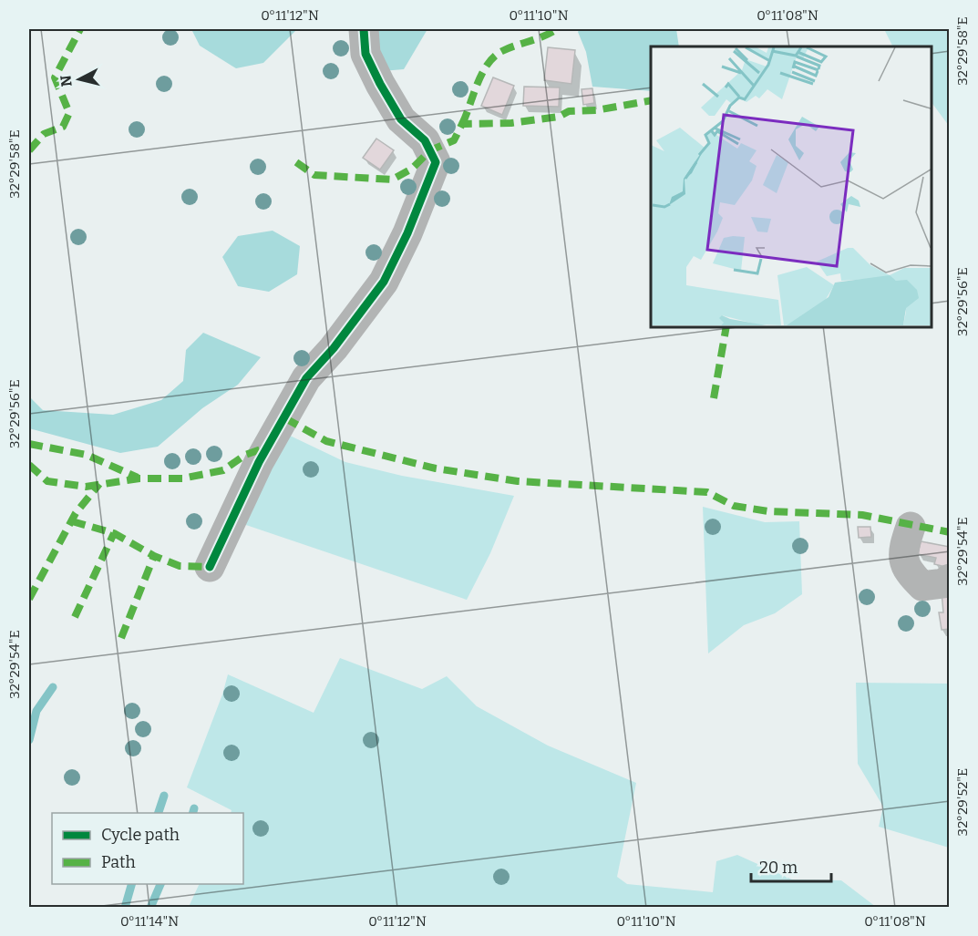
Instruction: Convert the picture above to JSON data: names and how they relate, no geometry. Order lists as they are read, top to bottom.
{
  "legend": ["Cycle path", "Path"],
  "scale_bar": "20 m",
  "north": "left",
  "coordinates": [
    "0°11'12\"N",
    "0°11'10\"N",
    "0°11'08\"N",
    "32°29'58\"E",
    "32°29'56\"E",
    "32°29'54\"E",
    "32°29'52\"E",
    "0°11'14\"N"
  ]
}
